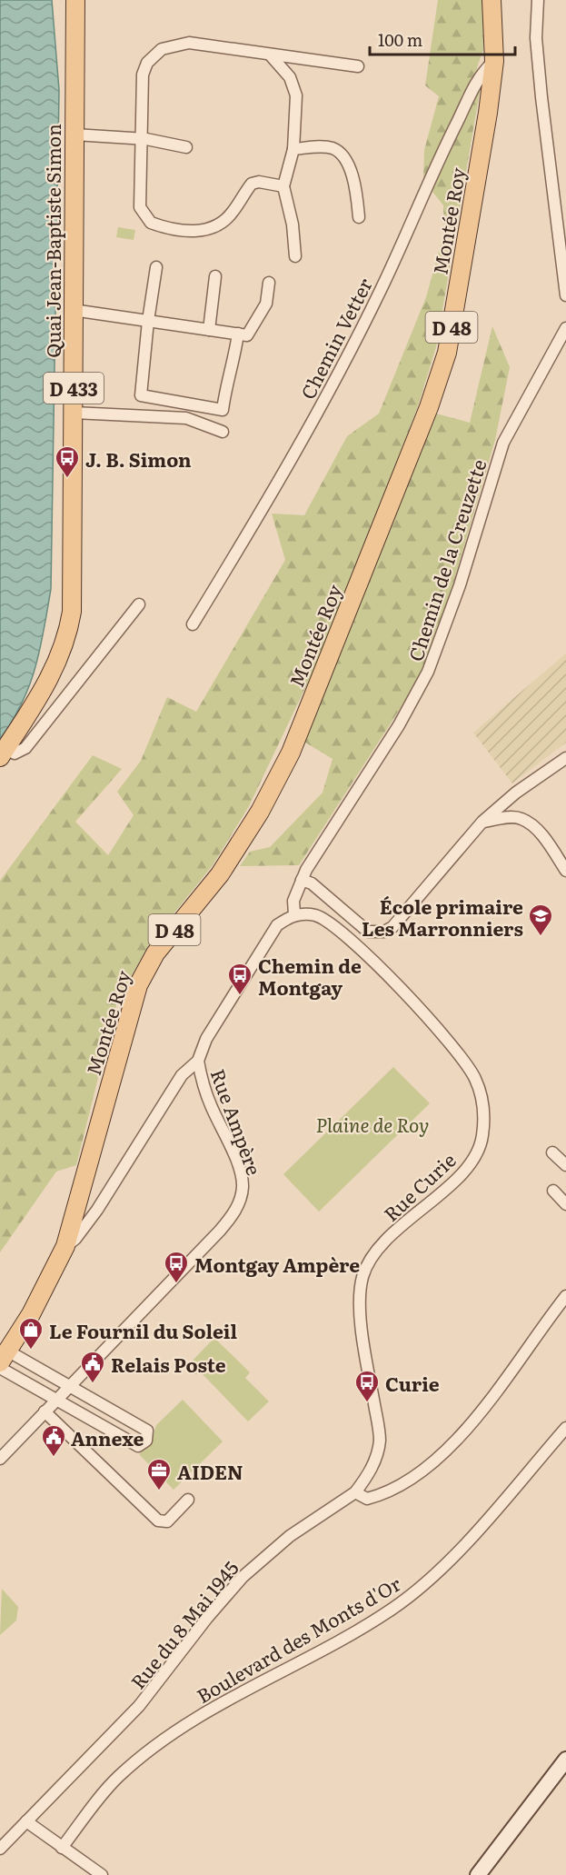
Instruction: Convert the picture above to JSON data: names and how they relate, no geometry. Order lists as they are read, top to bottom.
{
  "streets": {
    "main road": [
      "Montée Roy",
      "Quai Jean-Baptiste Simon",
      "D 48",
      "D 433"
    ],
    "street": [
      "Chemin Vetter",
      "Chemin de la Creuzette",
      "Rue Ampère",
      "Rue Curie",
      "Rue du 8 Mai 1945",
      "Boulevard des Monts d'Or"
    ]
  },
  "crossings": [
    ["Montée Roy", "D 48"],
    ["Montée Roy", "Chemin Vetter"],
    ["Chemin de la Creuzette", "Rue Curie"],
    ["Rue Curie", "Rue du 8 Mai 1945"]
  ],
  "parks": ["Plaine de Roy"],
  "places": {
    "bus stop": [
      "J. B. Simon",
      "Chemin de Montgay",
      "Montgay Ampère",
      "Curie"
    ],
    "school or university": ["École primaire Les Marronniers"],
    "shop": ["Le Fournil du Soleil"],
    "public building": ["Relais Poste", "Annexe"],
    "office": ["AIDEN"]
  },
  "scale_bar": "100 m"
}
